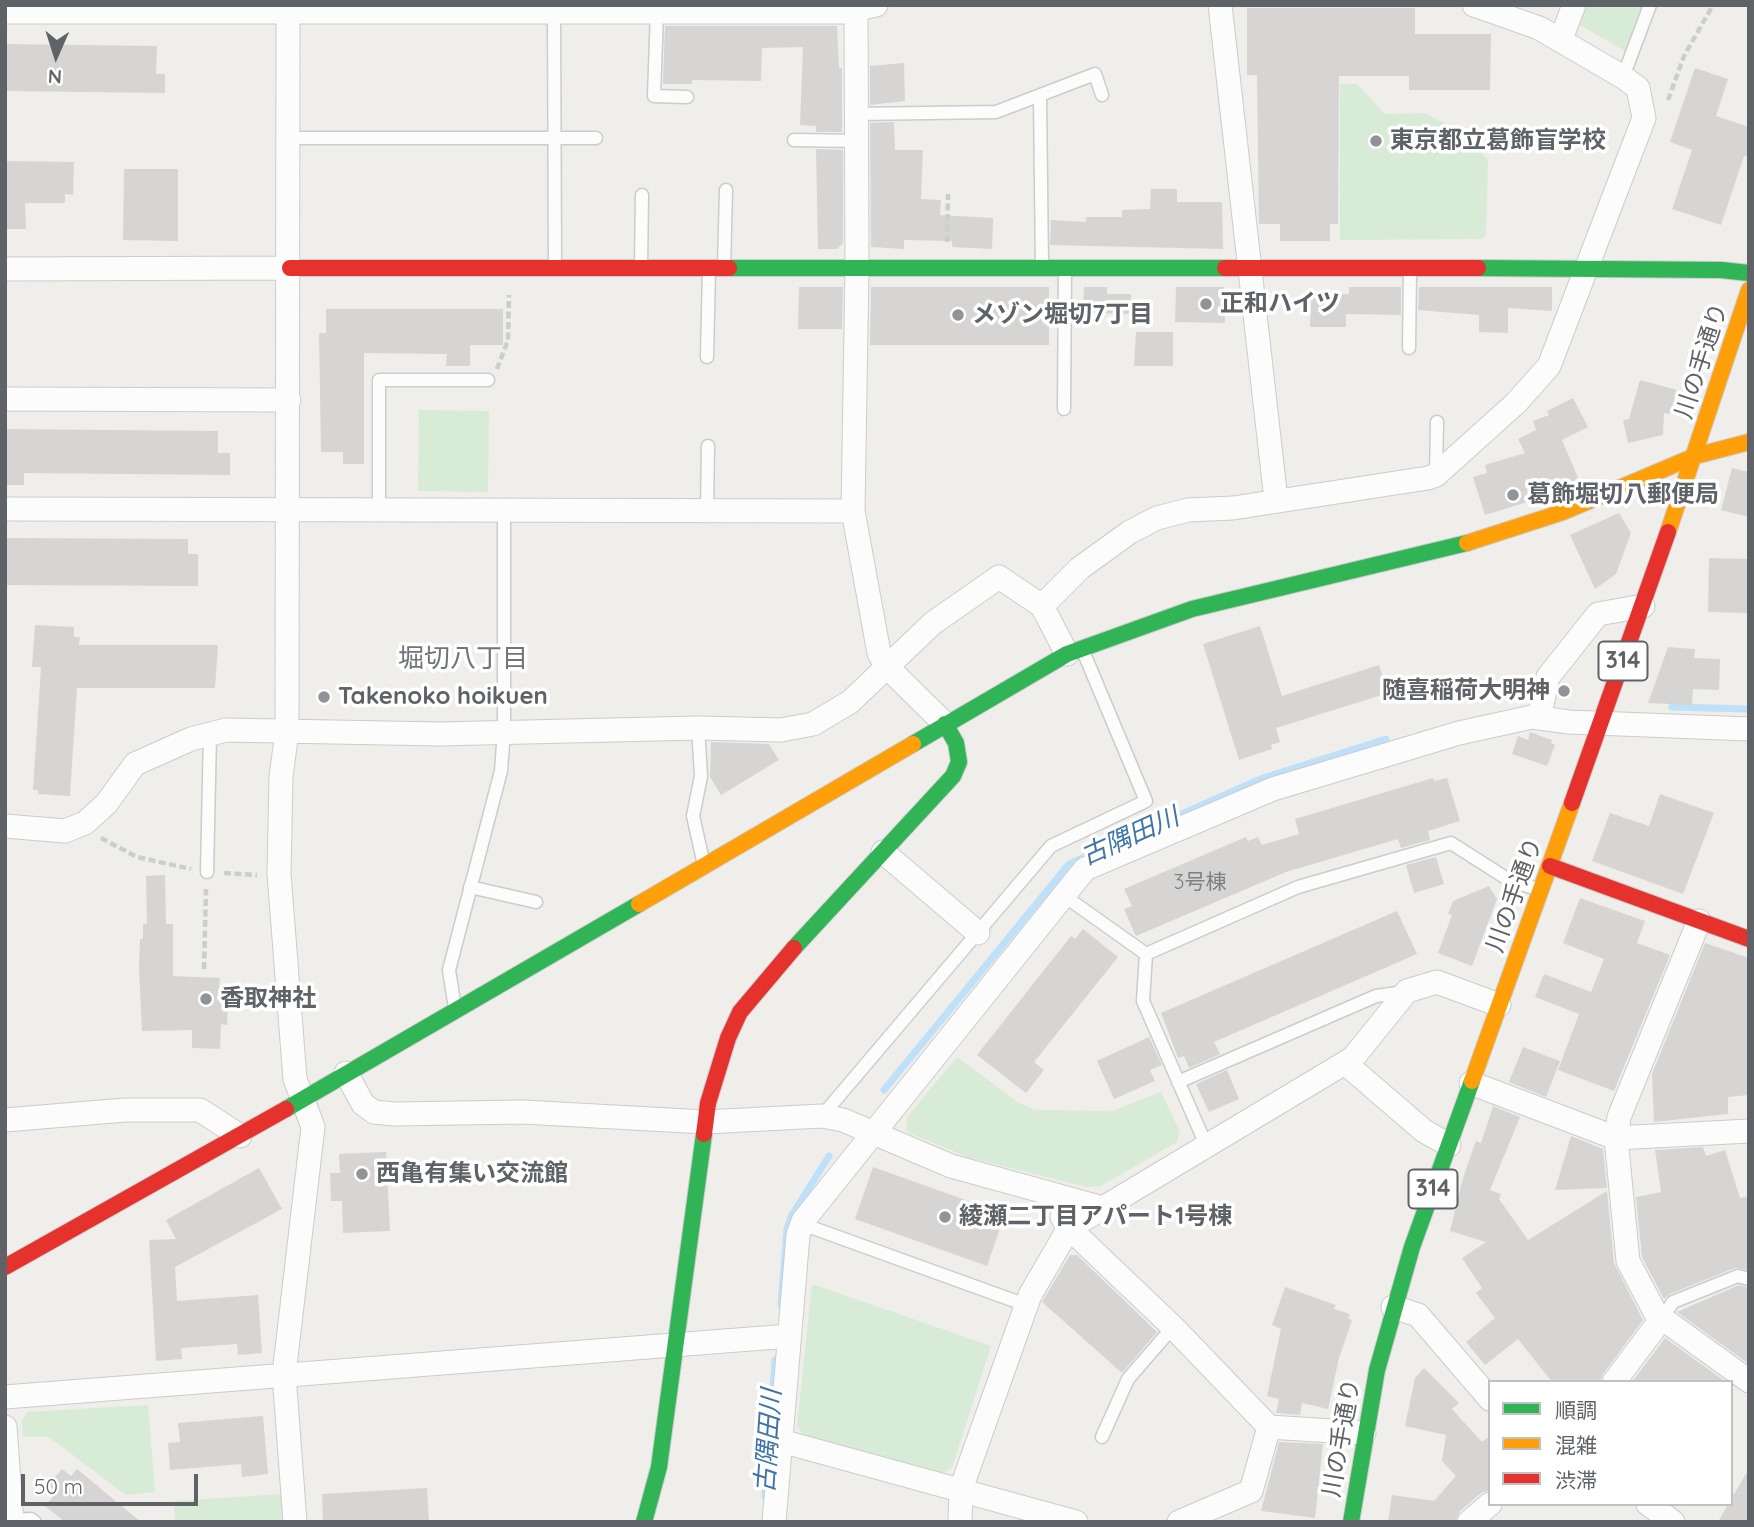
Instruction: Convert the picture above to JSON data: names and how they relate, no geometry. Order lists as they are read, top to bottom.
{
  "streets": {
    "street": ["川の手通り", "314"]
  },
  "districts": ["堀切八丁目"],
  "water": ["古隅田川"],
  "places": [
    "東京都立葛飾盲学校",
    "正和ハイツ",
    "メゾン堀切7丁目",
    "葛飾堀切八郵便局",
    "随喜稲荷大明神",
    "Takenoko hoikuen",
    "香取神社",
    "西亀有集い交流館",
    "綾瀬二丁目アパート1号棟"
  ],
  "house_numbers": ["3号棟"],
  "legend": ["順調", "混雑", "渋滞"],
  "scale_bar": "50 m",
  "north": "bottom"
}
